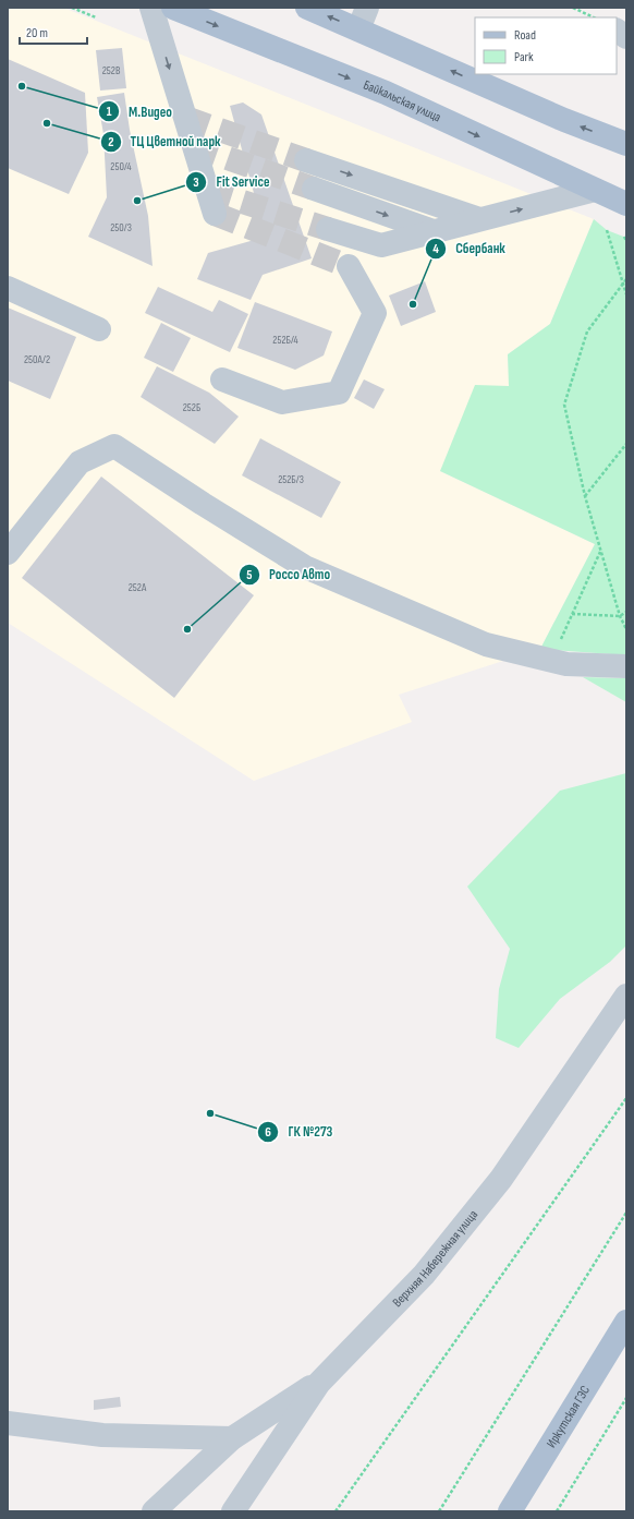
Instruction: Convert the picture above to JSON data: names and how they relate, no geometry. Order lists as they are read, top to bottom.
{
  "streets": {
    "main road": ["Байкальская улица", "Иркутская ГЭС"],
    "street": ["Верхняя Набережная улица"]
  },
  "places": [
    "М.Видео",
    "ТЦ Цветной парк",
    "Fit Service",
    "Сбербанк",
    "Россо Авто",
    "ГК №273"
  ],
  "house_numbers": [
    "252В",
    "250/4",
    "250/3",
    "252Б/4",
    "250А/2",
    "252Б",
    "252Б/3",
    "252А"
  ],
  "legend": ["Road", "Park"],
  "scale_bar": "20 m"
}
